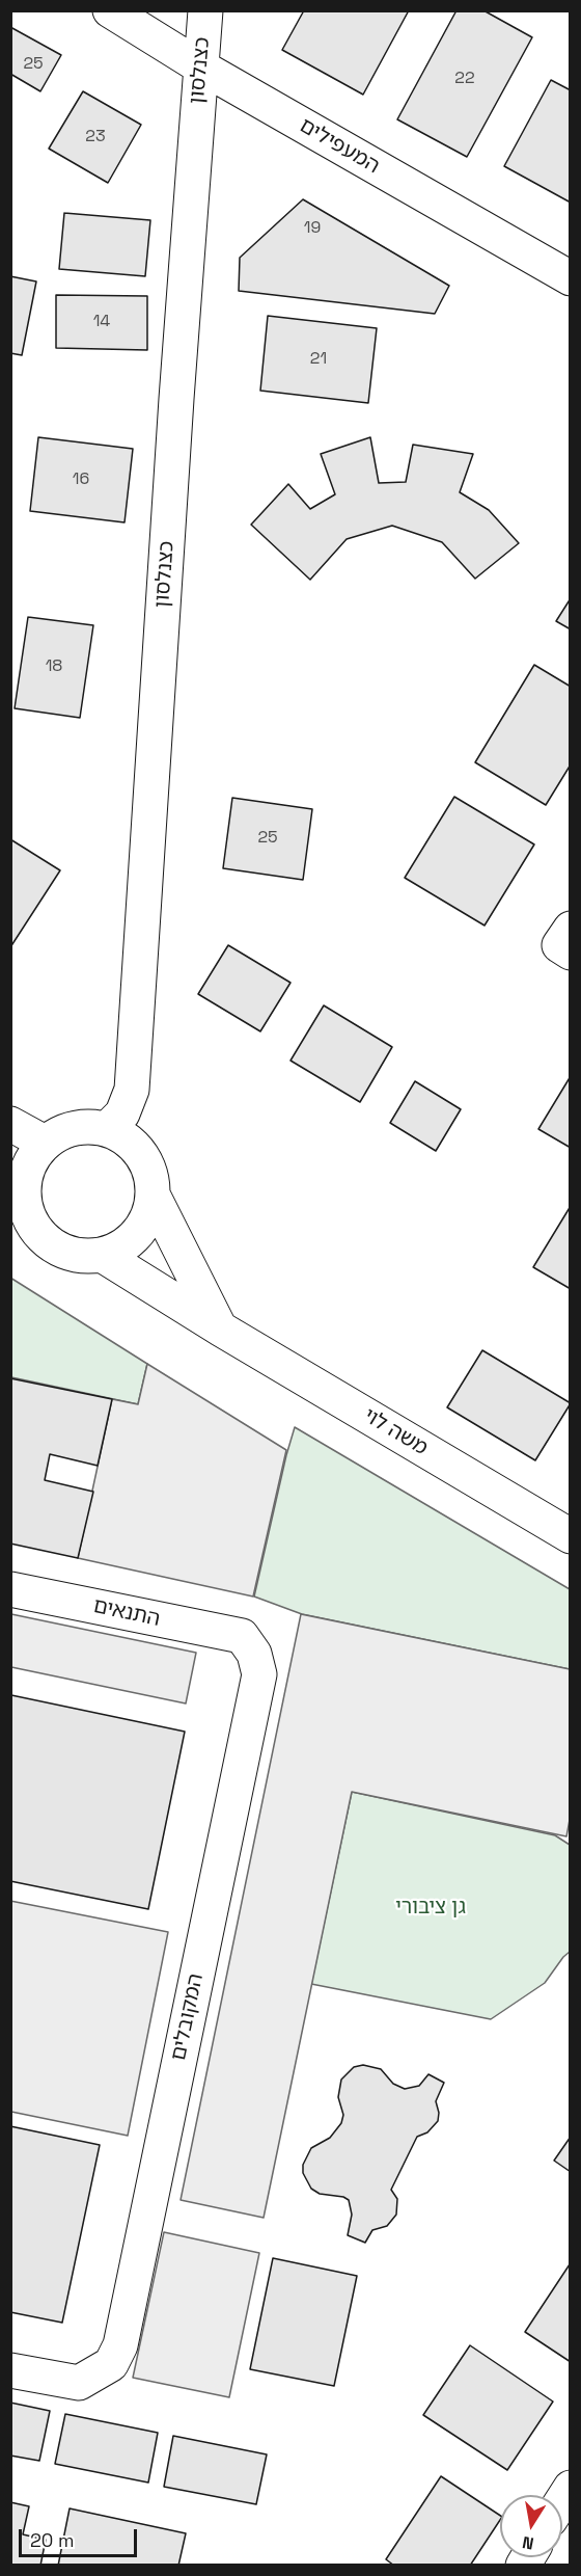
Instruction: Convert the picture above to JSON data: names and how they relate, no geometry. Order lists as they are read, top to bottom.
{
  "streets": {
    "street": [
      "כצנלסון",
      "המעפילים",
      "משה לוי",
      "התנאים",
      "המקובלים"
    ]
  },
  "crossings": [
    ["כצנלסון", "המעפילים"],
    ["כצנלסון", "משה לוי"],
    ["התנאים", "המקובלים"]
  ],
  "parks": ["גן ציבורי"],
  "house_numbers": [
    "25",
    "22",
    "23",
    "19",
    "14",
    "21",
    "16",
    "18",
    "25"
  ],
  "scale_bar": "20 m",
  "north": "bottom"
}
